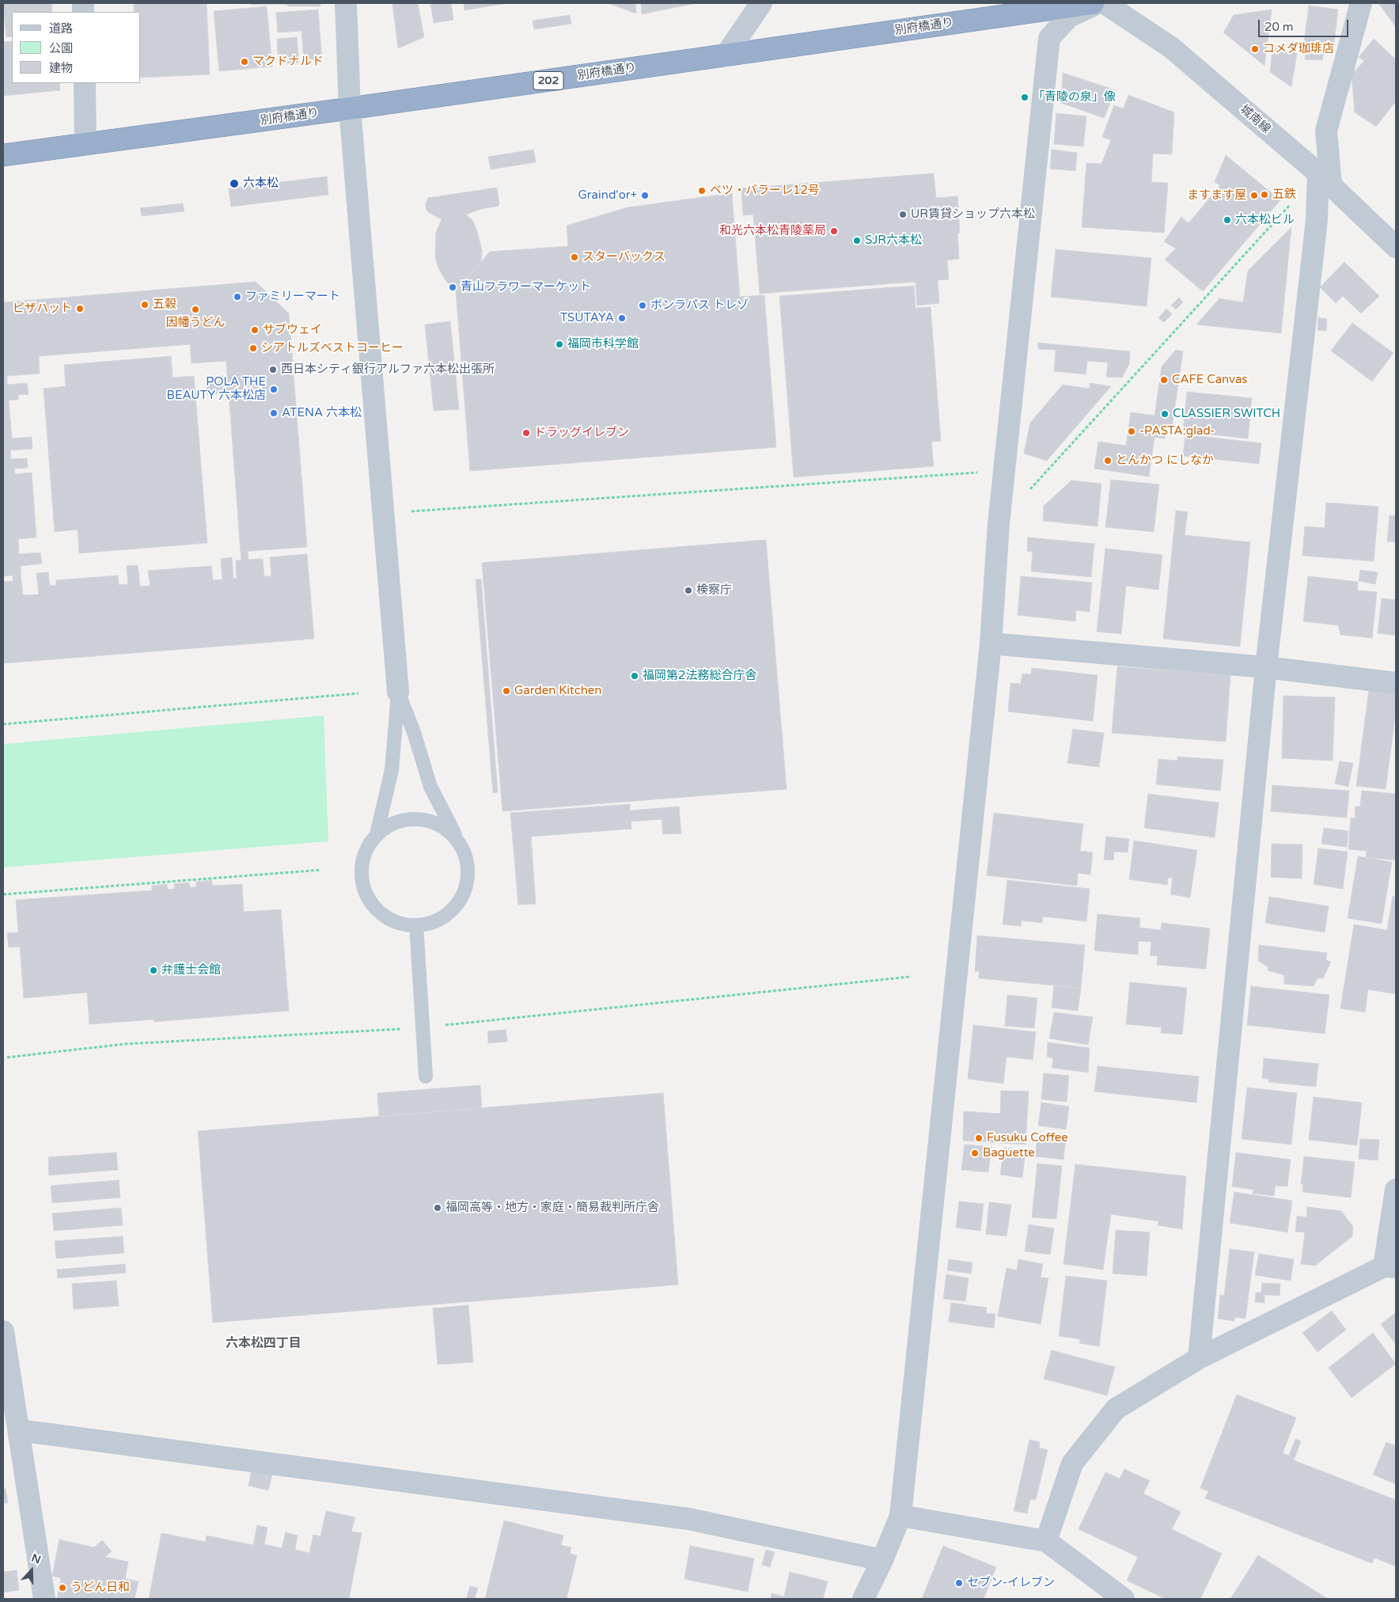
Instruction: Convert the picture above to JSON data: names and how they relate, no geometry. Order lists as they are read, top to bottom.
{
  "streets": {
    "highway": ["別府橋通り", "202"],
    "street": ["城南線"]
  },
  "districts": ["六本松四丁目"],
  "places": [
    "コメダ珈琲店",
    "マクドナルド",
    "「青陵の泉」像",
    "六本松",
    "ベツ・バラーレ12号",
    "五鉄",
    "Graind'or+",
    "ますます屋",
    "UR賃貸ショップ六本松",
    "六本松ビル",
    "和光六本松青陵薬局",
    "SJR六本松",
    "スターバックス",
    "青山フラワーマーケット",
    "ファミリーマート",
    "五穀",
    "ボンラパス トレゾ",
    "ピザハット",
    "因幡うどん",
    "TSUTAYA",
    "サブウェイ",
    "福岡市科学館",
    "シアトルズベストコーヒー",
    "西日本シティ銀行アルファ六本松出張所",
    "CAFE Canvas",
    "POLA THE BEAUTY 六本松店",
    "ATENA 六本松",
    "CLASSIER SWITCH",
    "-PASTA:glad-",
    "ドラッグイレブン",
    "とんかつ にしなか",
    "検察庁",
    "福岡第2法務総合庁舎",
    "Garden Kitchen",
    "弁護士会館",
    "Fusuku Coffee",
    "Baguette",
    "福岡高等・地方・家庭・簡易裁判所庁舎",
    "セブン-イレブン",
    "うどん日和"
  ],
  "legend": ["道路", "公園", "建物"],
  "scale_bar": "20 m",
  "north": "top"
}
